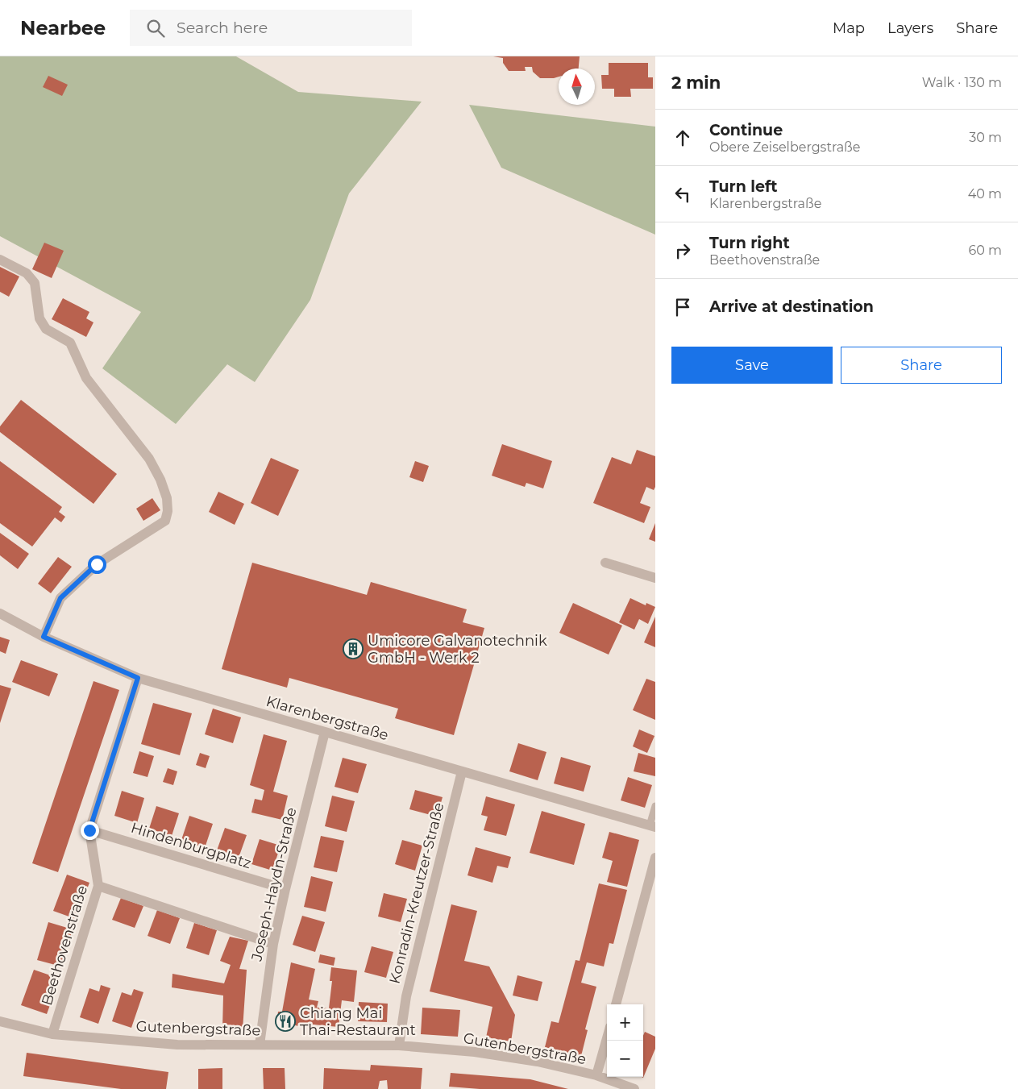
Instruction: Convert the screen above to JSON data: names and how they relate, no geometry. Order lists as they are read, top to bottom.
{
  "streets": {
    "street": [
      "Klarenbergstraße",
      "Hindenburgplatz",
      "Joseph-Haydn-Straße",
      "Konradin-Kreutzer-Straße",
      "Beethovenstraße",
      "Gutenbergstraße"
    ]
  },
  "crossings": [
    ["Klarenbergstraße", "Joseph-Haydn-Straße"],
    ["Klarenbergstraße", "Konradin-Kreutzer-Straße"],
    ["Klarenbergstraße", "Beethovenstraße"],
    ["Hindenburgplatz", "Joseph-Haydn-Straße"],
    ["Hindenburgplatz", "Beethovenstraße"],
    ["Joseph-Haydn-Straße", "Gutenbergstraße"],
    ["Konradin-Kreutzer-Straße", "Gutenbergstraße"],
    ["Beethovenstraße", "Gutenbergstraße"]
  ],
  "places": {
    "building": ["Umicore Galvanotechnik GmbH - Werk 2"],
    "restaurant": ["Chiang Mai Thai-Restaurant"]
  },
  "north": "top",
  "page": {
    "header": "Nearbee",
    "search": "Search here",
    "nav": ["Map", "Layers", "Share"],
    "heading": ["2 min", "Walk · 130 m"],
    "list": [
      ["Continue", "Obere Zeiselbergstraße", "30 m"],
      ["Turn left", "Klarenbergstraße", "40 m"],
      ["Turn right", "Beethovenstraße", "60 m"],
      "Arrive at destination"
    ],
    "buttons": ["Save", "Share"],
    "map_buttons": ["+", "−"]
  }
}
